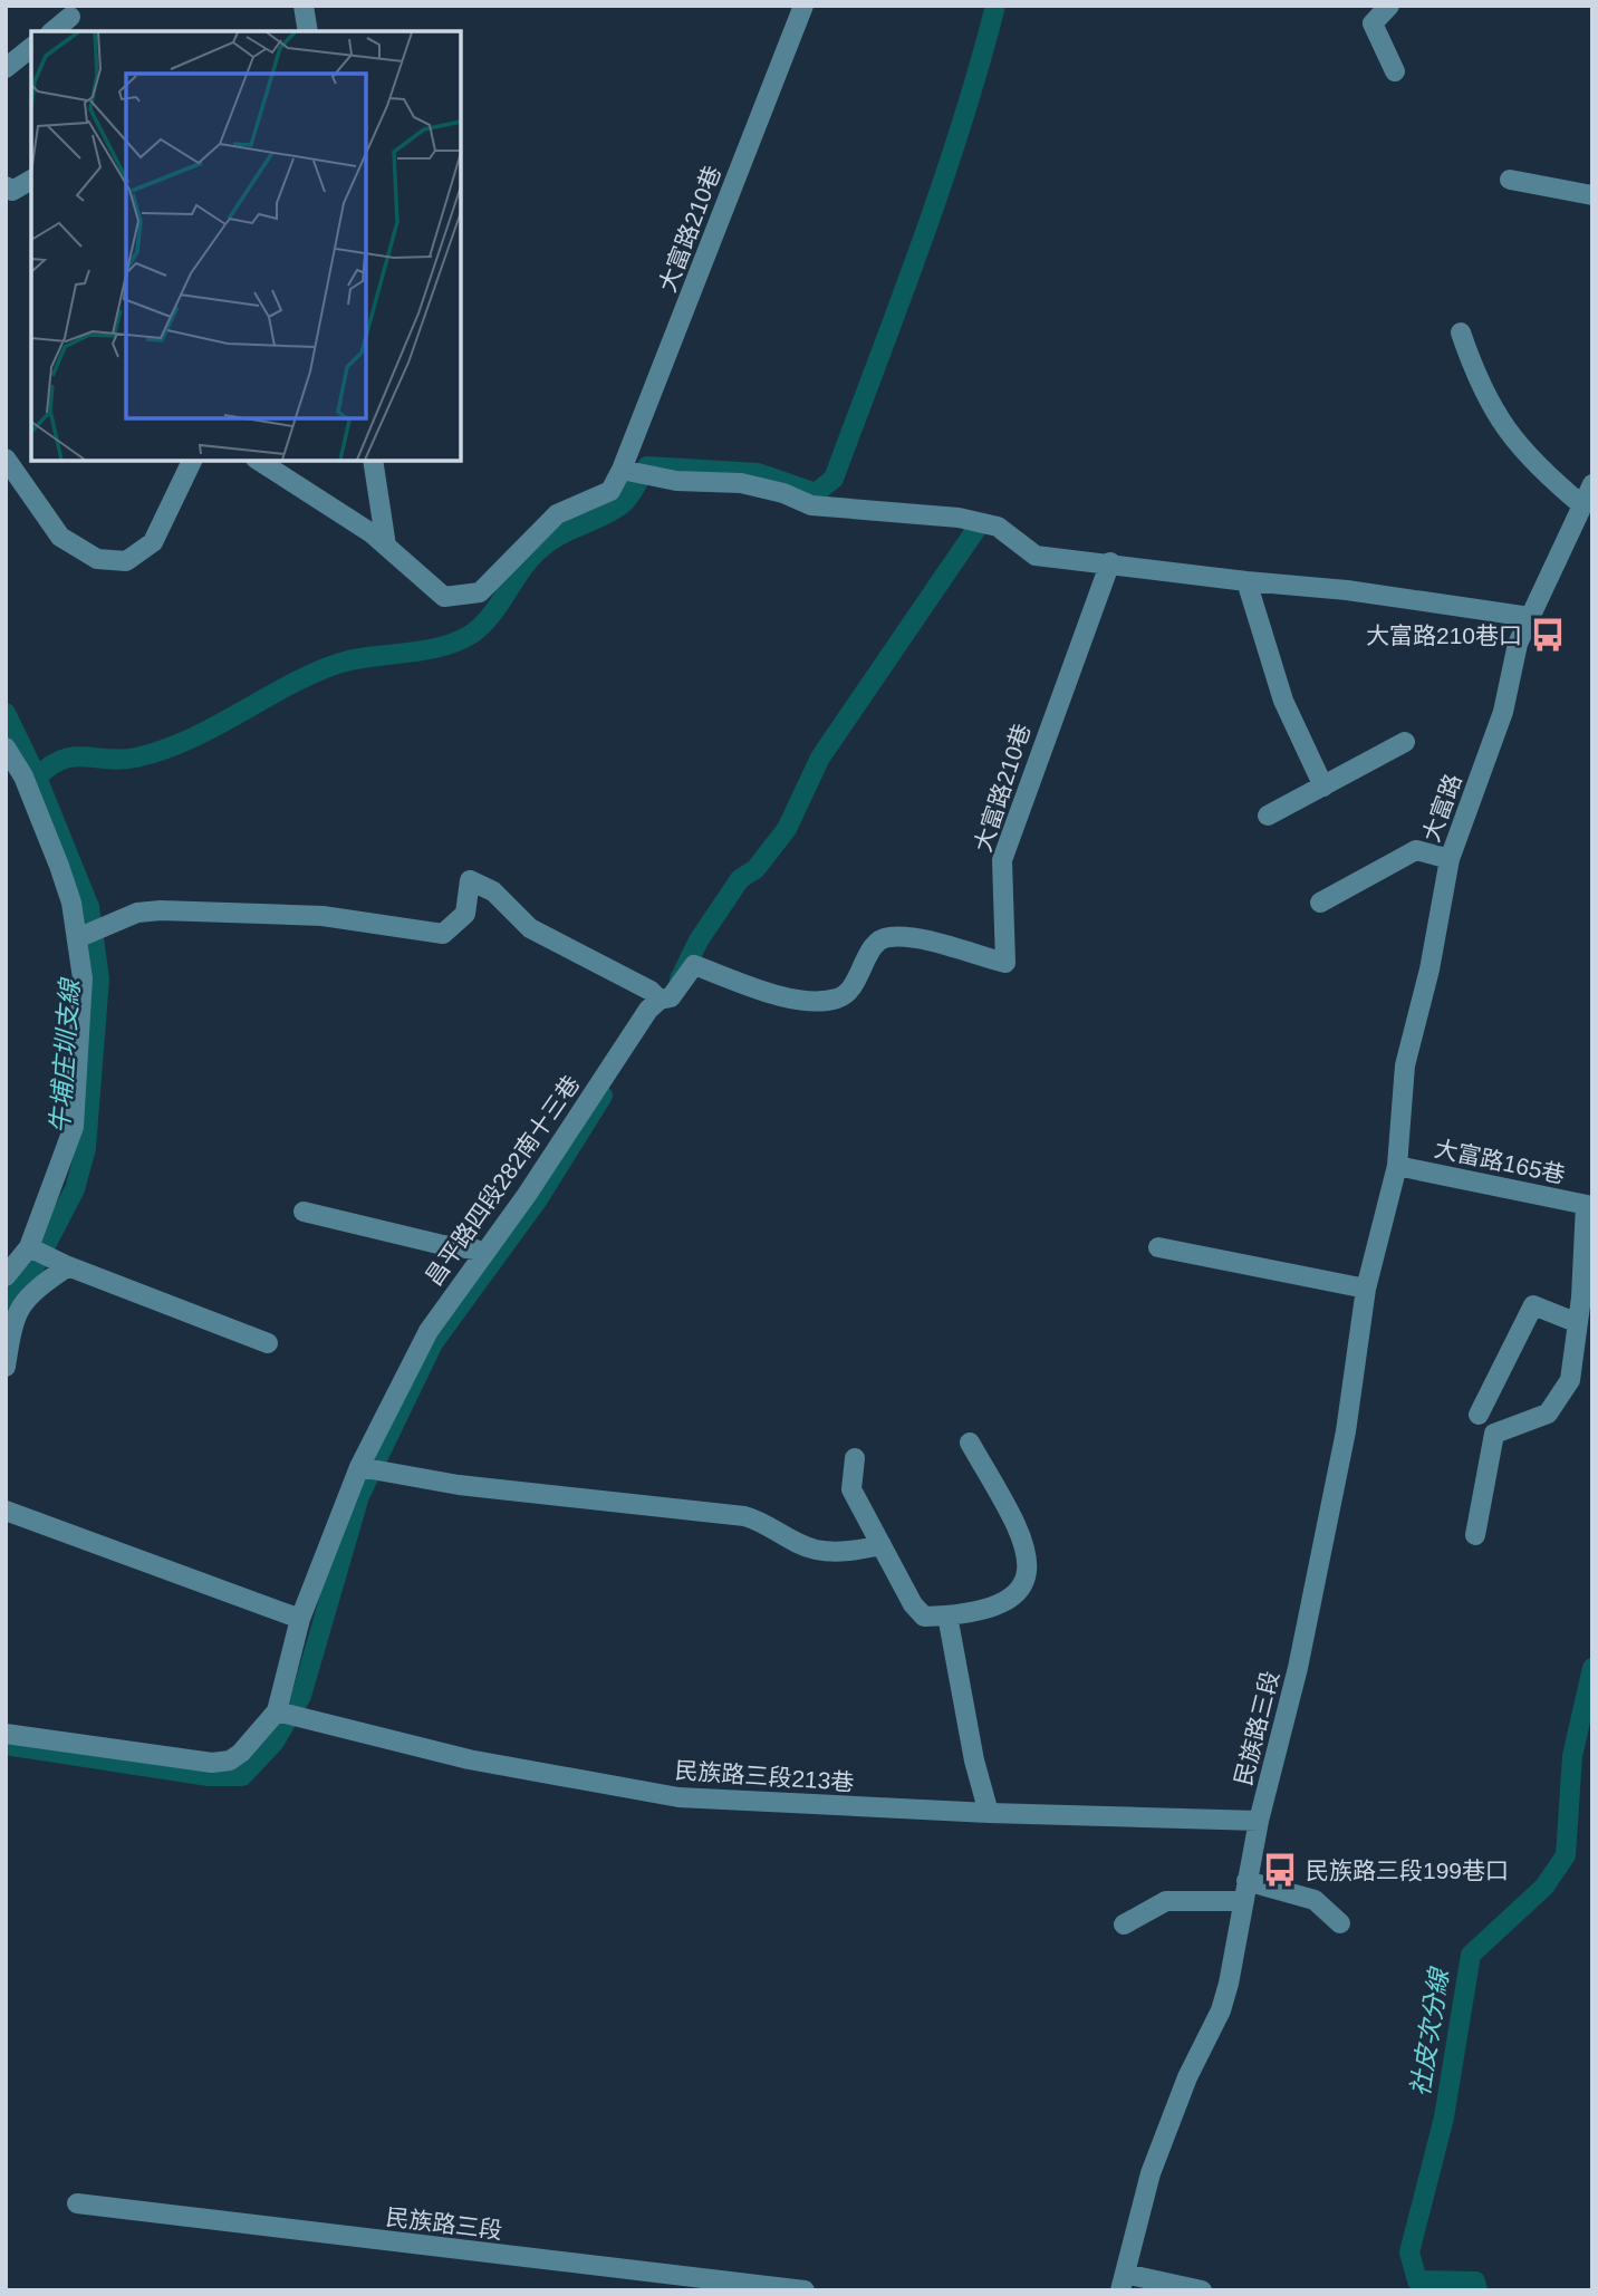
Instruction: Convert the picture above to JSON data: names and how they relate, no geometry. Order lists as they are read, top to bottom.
{
  "streets": {
    "street": [
      "大富路210巷",
      "大富路",
      "大富路165巷",
      "昌平路四段282南十三巷",
      "民族路三段",
      "民族路三段213巷"
    ]
  },
  "crossings": [
    ["大富路210巷", "昌平路四段282南十三巷"],
    ["大富路", "大富路165巷"],
    ["大富路", "民族路三段"],
    ["大富路165巷", "民族路三段"],
    ["昌平路四段282南十三巷", "民族路三段213巷"],
    ["民族路三段", "民族路三段213巷"]
  ],
  "water": ["牛埔庄圳支線", "社皮次分線"],
  "places": {
    "bus stop": ["大富路210巷口", "民族路三段199巷口"]
  }
}
